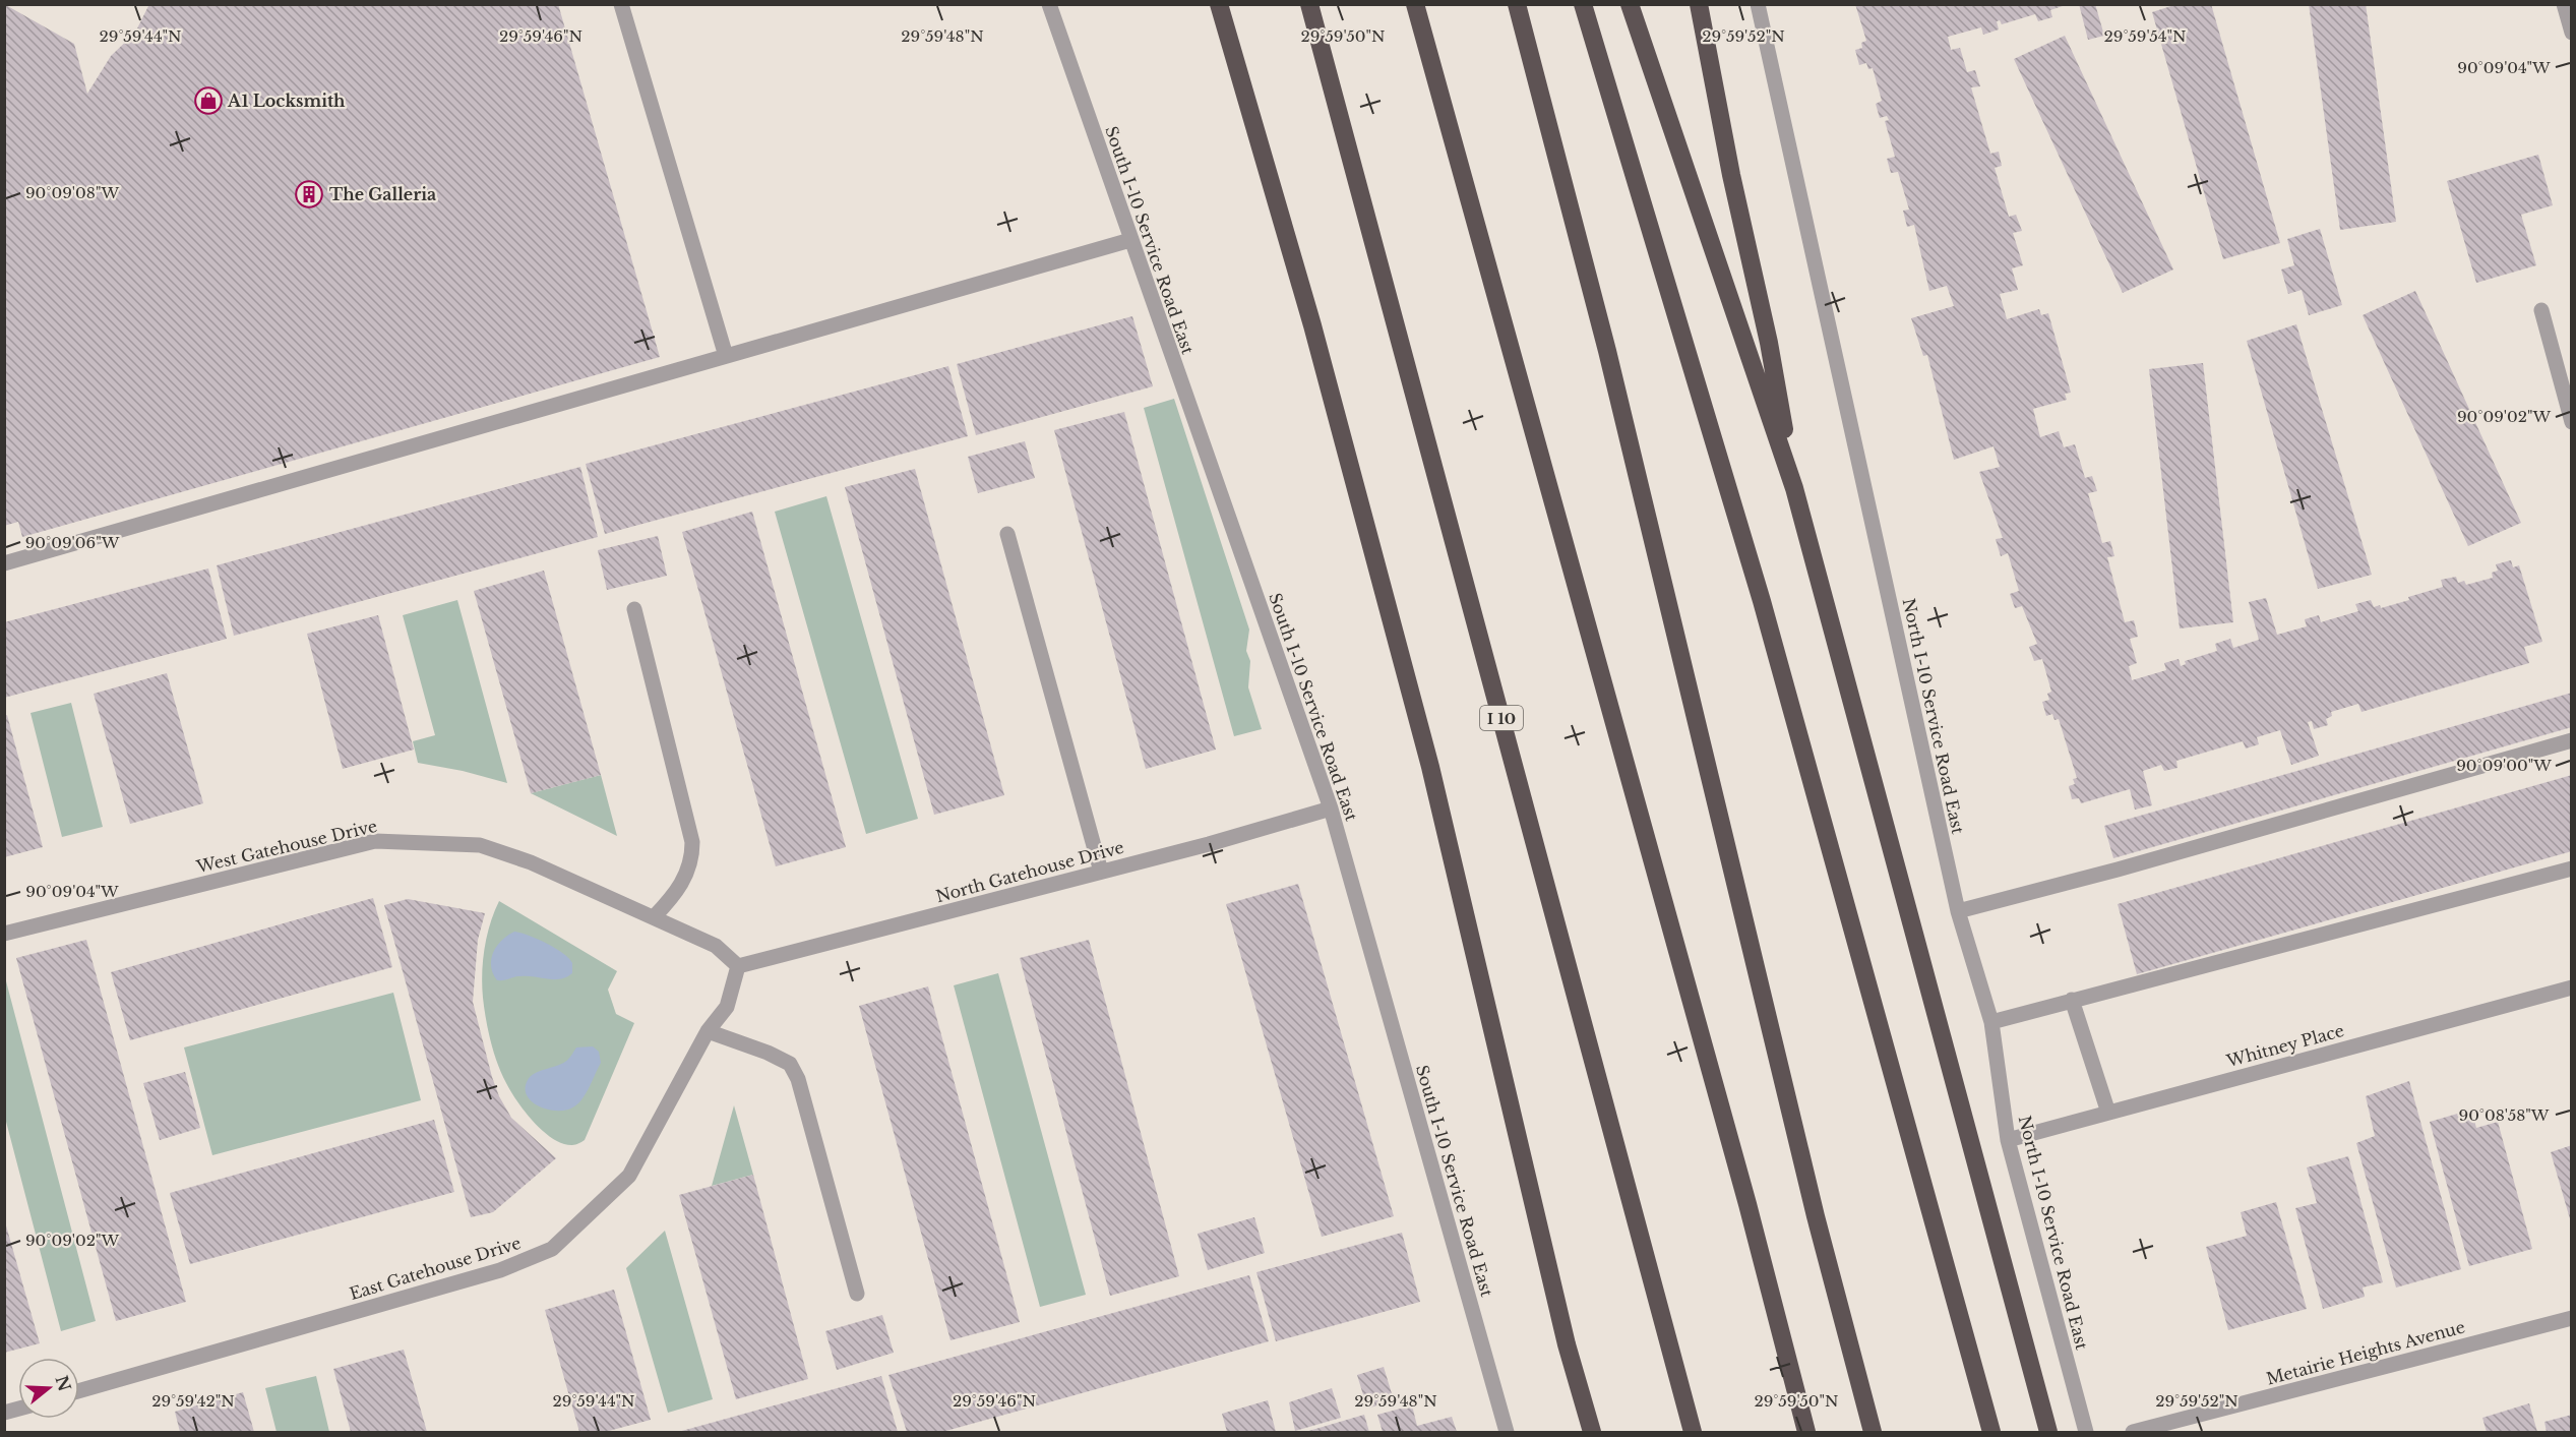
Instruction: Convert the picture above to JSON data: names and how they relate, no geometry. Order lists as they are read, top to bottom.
{
  "streets": {
    "highway": ["I 10"],
    "street": [
      "South I-10 Service Road East",
      "North I-10 Service Road East",
      "West Gatehouse Drive",
      "North Gatehouse Drive",
      "Whitney Place",
      "East Gatehouse Drive",
      "Metairie Heights Avenue"
    ]
  },
  "crossings": [
    ["South I-10 Service Road East", "North Gatehouse Drive"],
    ["North I-10 Service Road East", "Whitney Place"],
    ["West Gatehouse Drive", "North Gatehouse Drive"],
    ["West Gatehouse Drive", "East Gatehouse Drive"],
    ["North Gatehouse Drive", "East Gatehouse Drive"]
  ],
  "places": {
    "shop": ["A1 Locksmith"],
    "building": ["The Galleria"]
  },
  "north": "right",
  "coordinates": [
    "29°59'44\"N",
    "29°59'46\"N",
    "29°59'48\"N",
    "29°59'50\"N",
    "29°59'52\"N",
    "29°59'54\"N",
    "90°09'04\"W",
    "90°09'08\"W",
    "90°09'02\"W",
    "90°09'06\"W",
    "90°09'00\"W",
    "90°08'58\"W",
    "29°59'42\"N"
  ]
}
